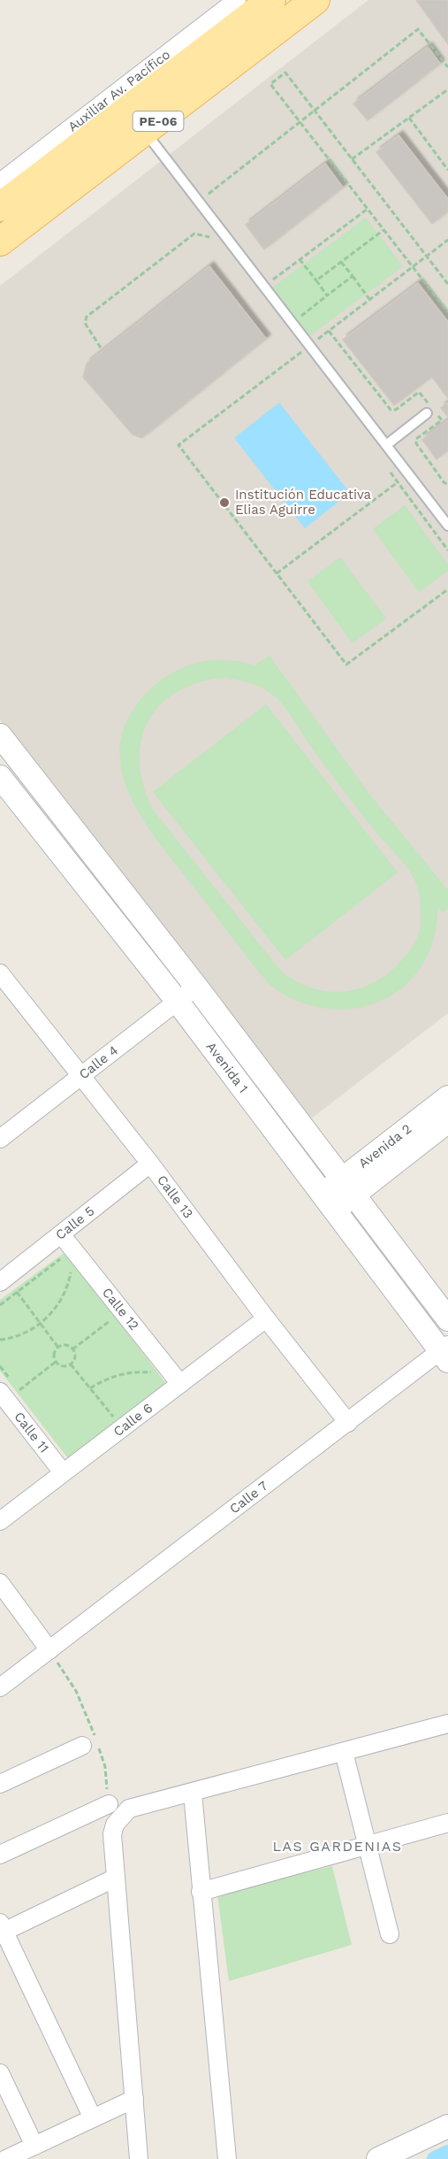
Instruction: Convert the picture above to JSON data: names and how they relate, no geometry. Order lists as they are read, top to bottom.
{
  "streets": {
    "main road": ["PE-06"],
    "street": [
      "Auxiliar Av. Pacífico",
      "Calle 4",
      "Avenida 1",
      "Avenida 2",
      "Calle 13",
      "Calle 5",
      "Calle 12",
      "Calle 6",
      "Calle 11",
      "Calle 7"
    ]
  },
  "crossings": [
    ["Calle 4", "Avenida 1"],
    ["Calle 4", "Calle 13"],
    ["Avenida 1", "Avenida 2"],
    ["Avenida 1", "Calle 7"],
    ["Calle 13", "Calle 5"],
    ["Calle 13", "Calle 6"],
    ["Calle 13", "Calle 7"],
    ["Calle 5", "Calle 12"],
    ["Calle 12", "Calle 6"],
    ["Calle 6", "Calle 11"]
  ],
  "districts": ["LAS GARDENIAS"],
  "places": ["Institución Educativa Elias Aguirre"]
}
